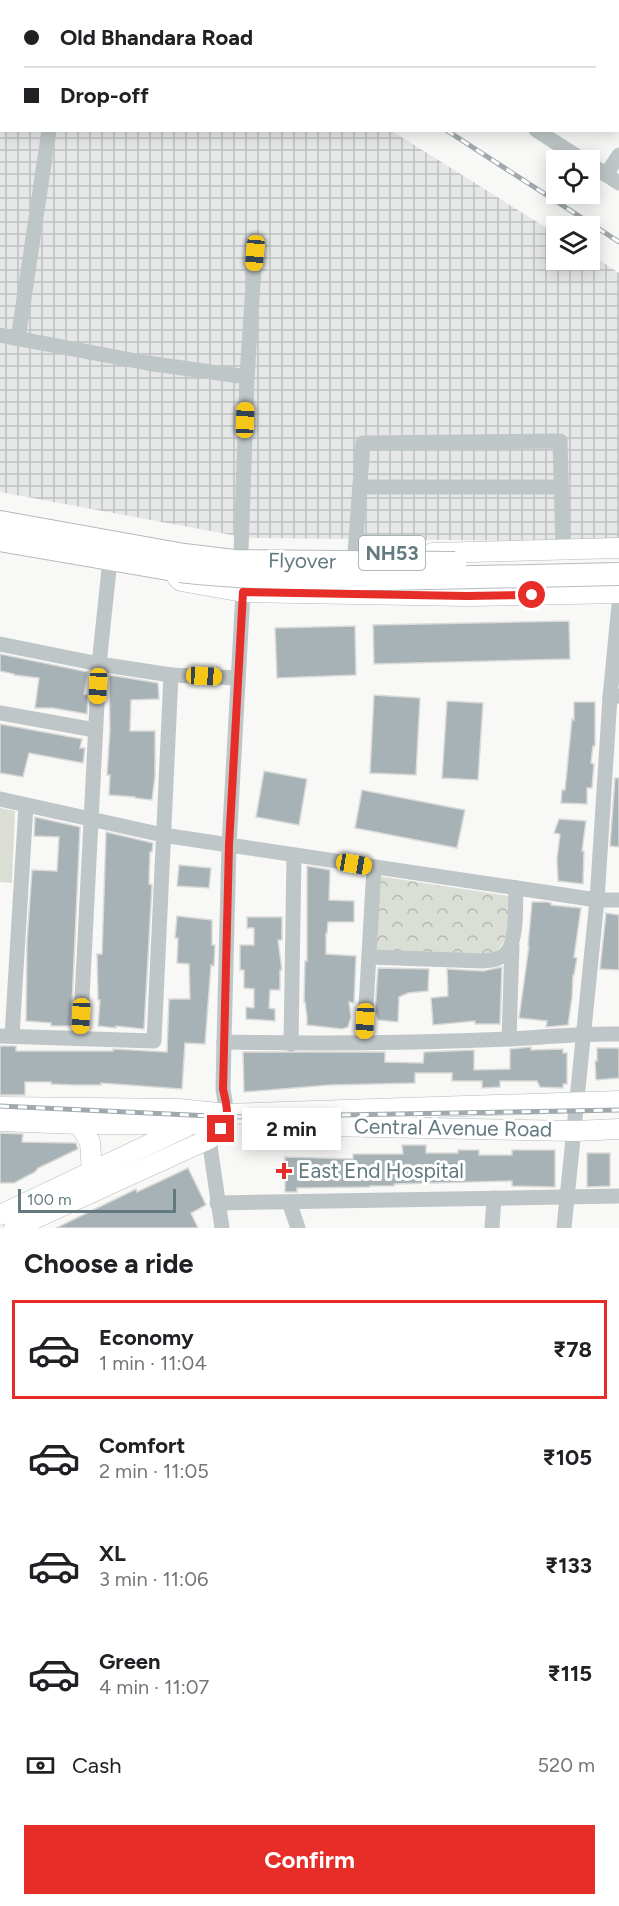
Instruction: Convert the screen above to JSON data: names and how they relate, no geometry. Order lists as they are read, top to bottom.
{
  "streets": {
    "highway": ["NH53", "Flyover"],
    "main road": ["Central Avenue Road"]
  },
  "crossings": [
    ["NH53", "Flyover"]
  ],
  "places": {
    "health": ["East End Hospital"]
  },
  "scale_bar": "100 m",
  "page": {
    "banner": ["Old Bhandara Road", "Drop-off"],
    "bubble": "2 min",
    "scale": "100 m",
    "heading": "Choose a ride",
    "list": [
      {
        "name": "Economy",
        "note": "1 min · 11:04",
        "value": "₹78"
      },
      {
        "name": "Comfort",
        "note": "2 min · 11:05",
        "value": "₹105"
      },
      {
        "name": "XL",
        "note": "3 min · 11:06",
        "value": "₹133"
      },
      {
        "name": "Green",
        "note": "4 min · 11:07",
        "value": "₹115"
      }
    ],
    "pay": ["Cash", "520 m"],
    "buttons": "Confirm"
  }
}
